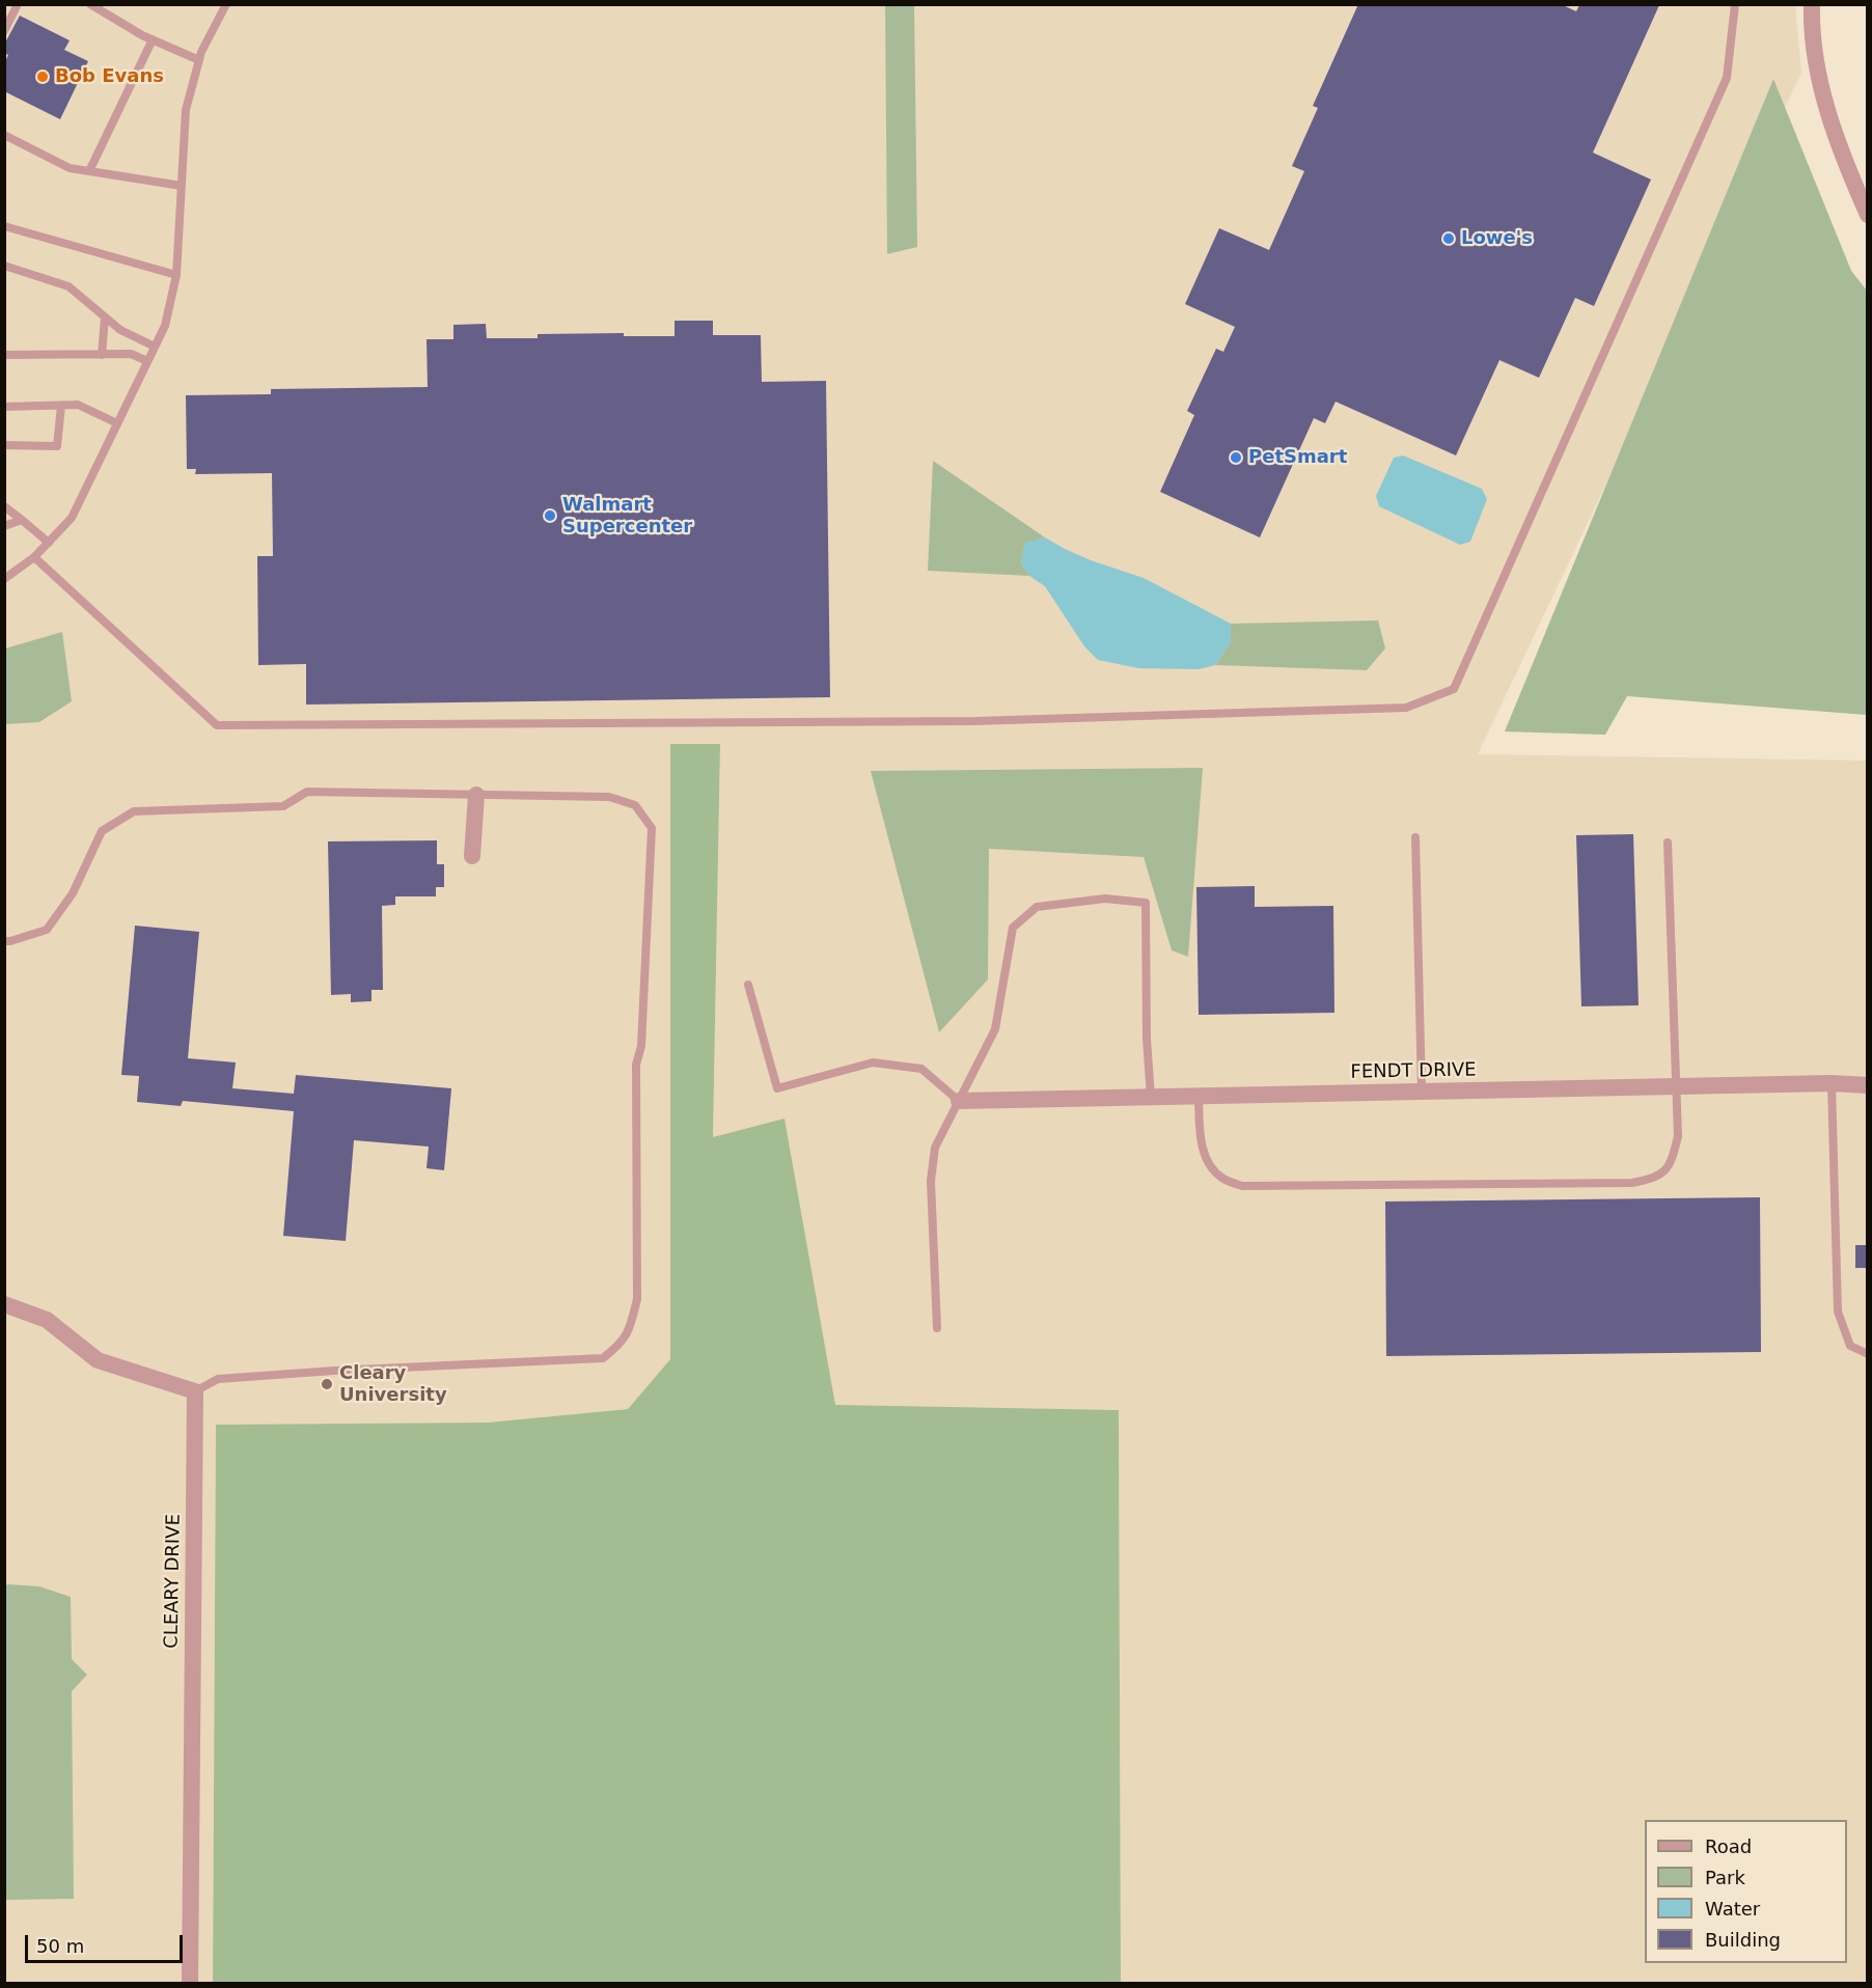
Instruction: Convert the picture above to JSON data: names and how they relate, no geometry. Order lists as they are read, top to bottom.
{
  "streets": {
    "street": ["FENDT DRIVE", "CLEARY DRIVE"]
  },
  "places": [
    "Bob Evans",
    "Lowe's",
    "PetSmart",
    "Walmart Supercenter",
    "Cleary University"
  ],
  "legend": [
    "Road",
    "Park",
    "Water",
    "Building"
  ],
  "scale_bar": "50 m"
}
